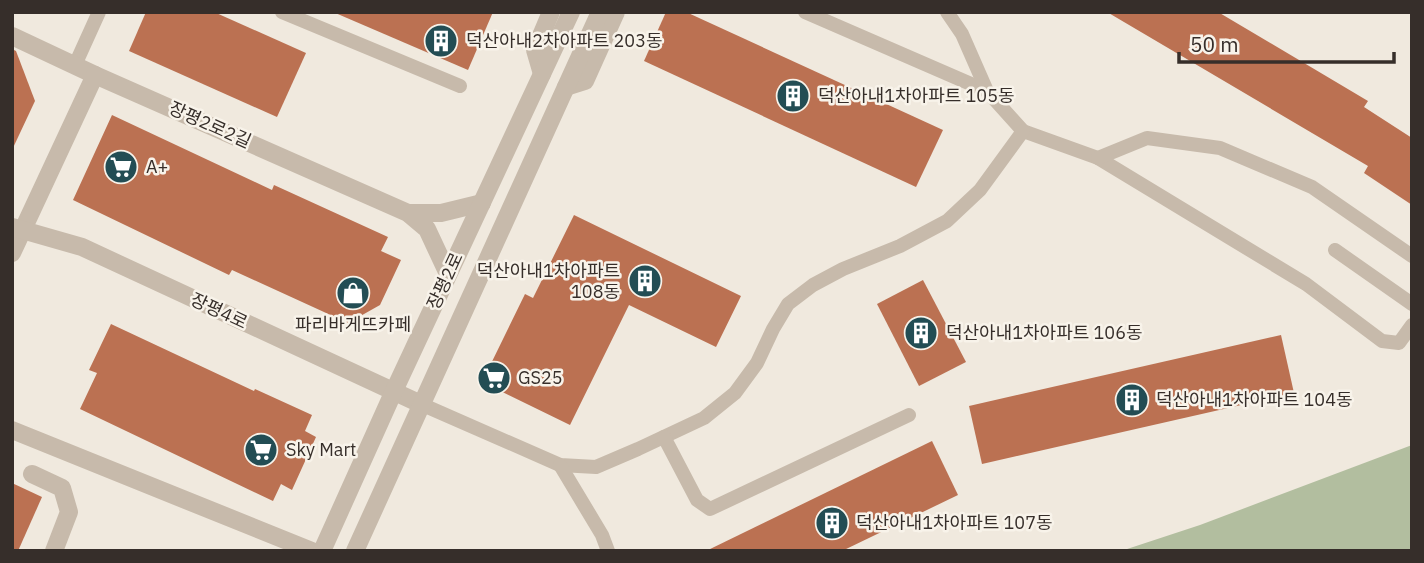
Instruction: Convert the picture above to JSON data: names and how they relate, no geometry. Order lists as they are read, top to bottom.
{
  "streets": {
    "street": ["장평2로2길", "장평2로", "장평4로"]
  },
  "crossings": [
    ["장평2로", "장평4로"]
  ],
  "places": {
    "building": [
      "덕산아내2차아파트 203동",
      "덕산아내1차아파트 105동",
      "덕산아내1차아파트 108동",
      "덕산아내1차아파트 106동",
      "덕산아내1차아파트 104동",
      "덕산아내1차아파트 107동"
    ],
    "supermarket": ["A+", "GS25", "Sky Mart"],
    "shop": ["파리바게뜨카페"]
  },
  "scale_bar": "50 m"
}
